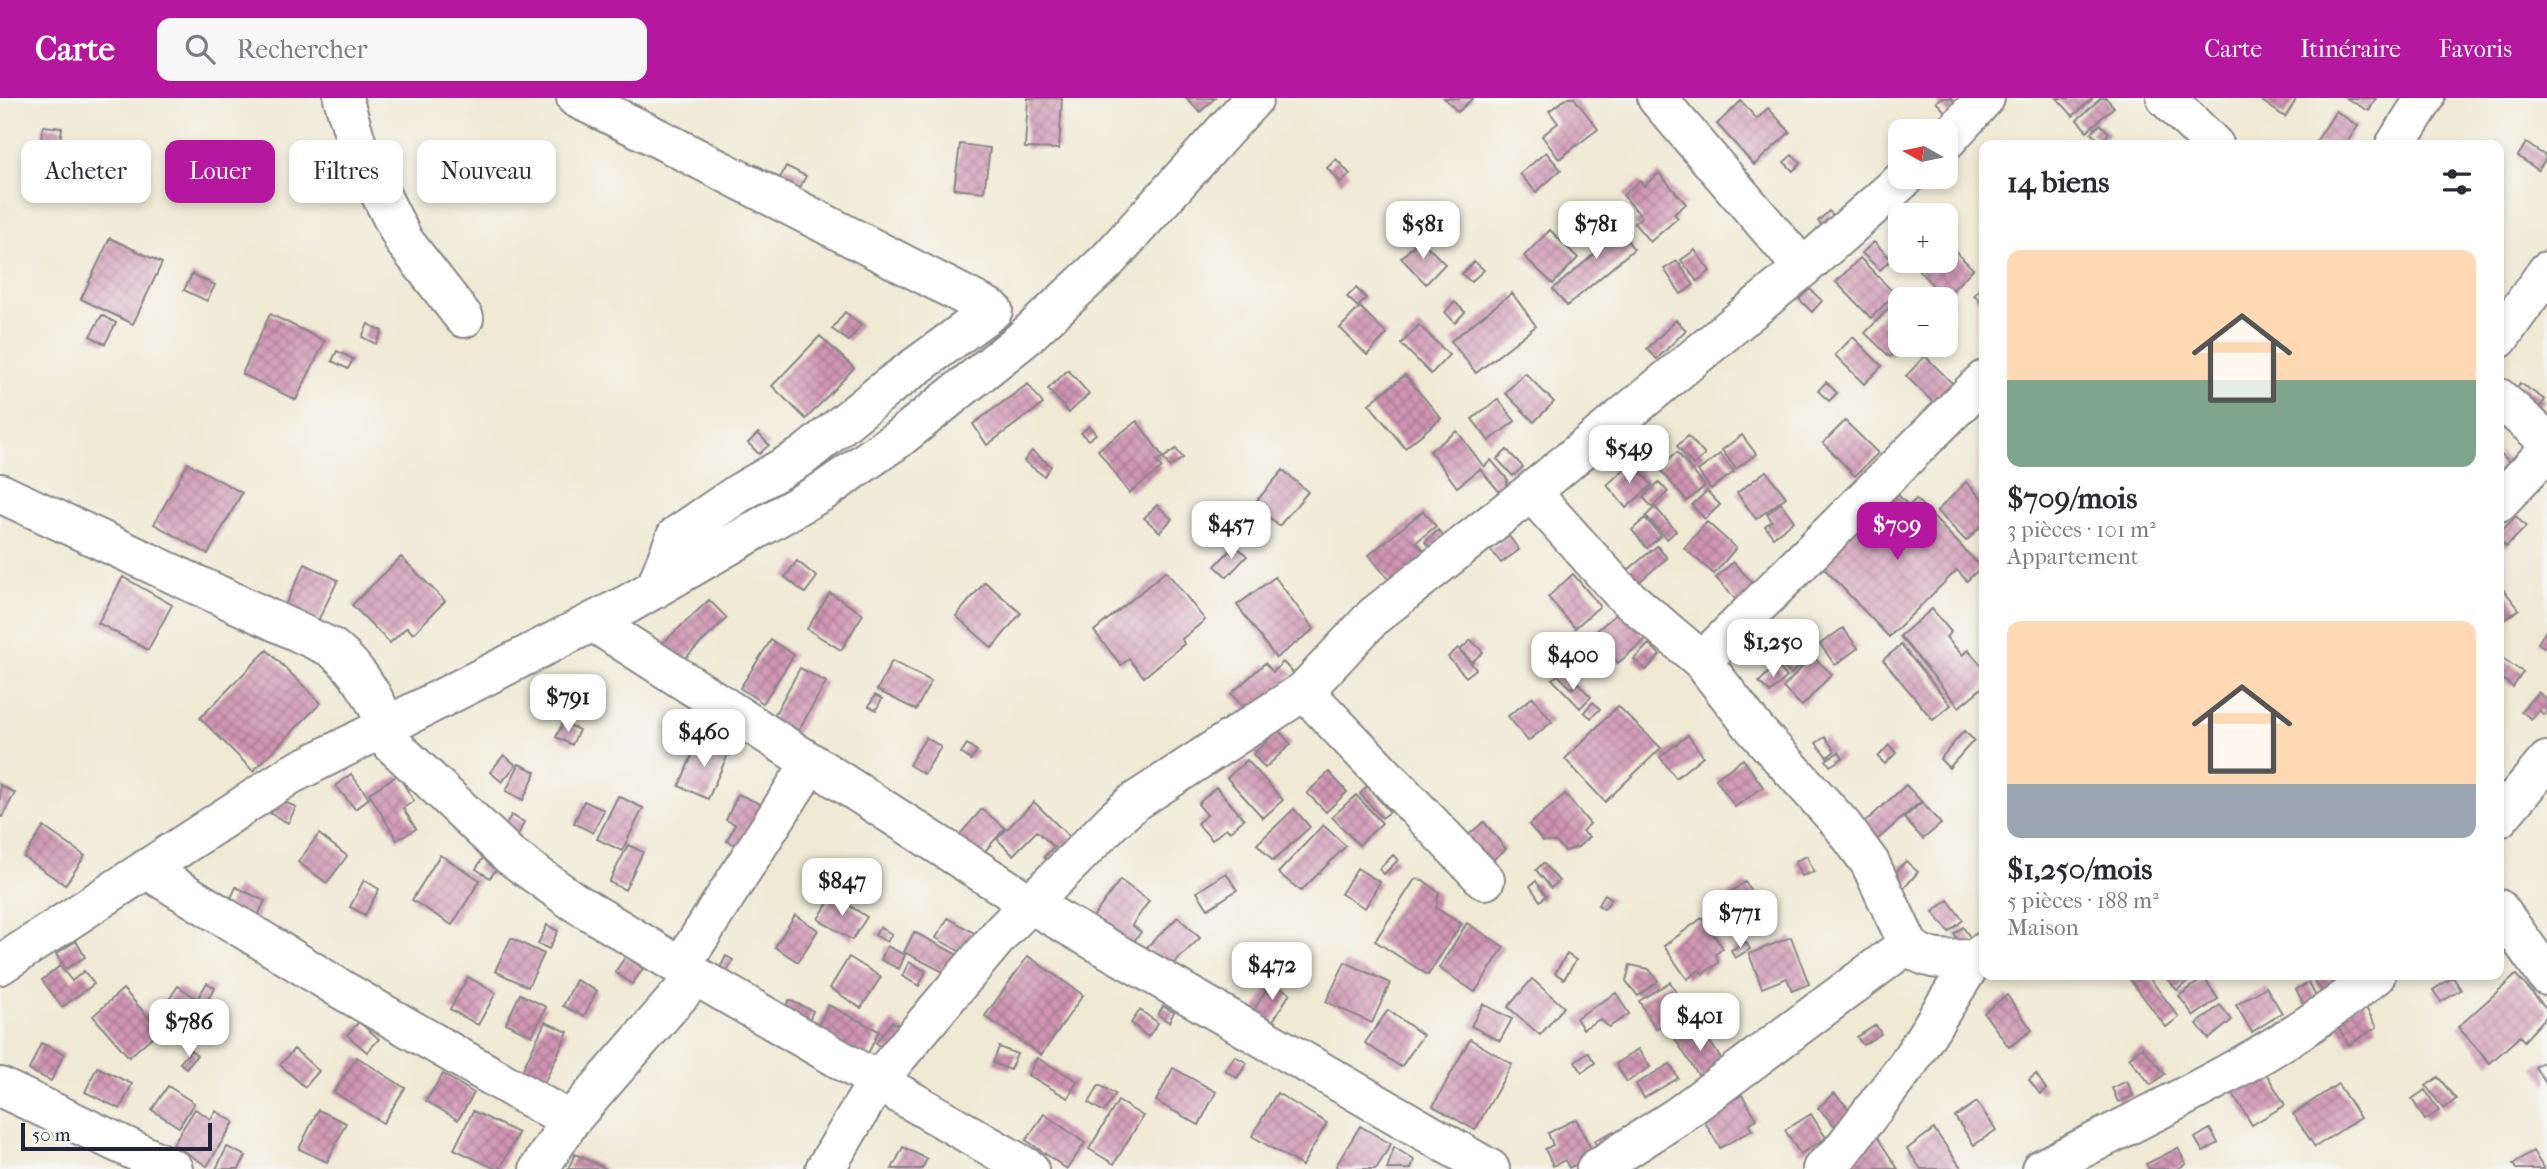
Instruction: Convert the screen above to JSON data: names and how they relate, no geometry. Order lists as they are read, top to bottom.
{
  "scale_bar": "50 m",
  "north": "left",
  "page": {
    "header": "Carte",
    "search": "Rechercher",
    "nav": ["Carte", "Itinéraire", "Favoris"],
    "map_buttons": ["+", "−"],
    "chip": [
      "Acheter",
      "Louer",
      "Filtres",
      "Nouveau"
    ],
    "heading": "14 biens",
    "price": [
      "$581",
      "$781",
      "$549",
      "$457",
      "$709",
      "$1,250",
      "$400",
      "$791",
      "$460",
      "$847",
      "$771",
      "$472",
      "$401",
      "$786"
    ],
    "list": [
      {
        "name": "$709/mois",
        "note": "3 pièces · 101 m² · Appartement"
      },
      {
        "name": "$1,250/mois",
        "note": "5 pièces · 188 m² · Maison"
      }
    ],
    "scale": "50 m"
  }
}
